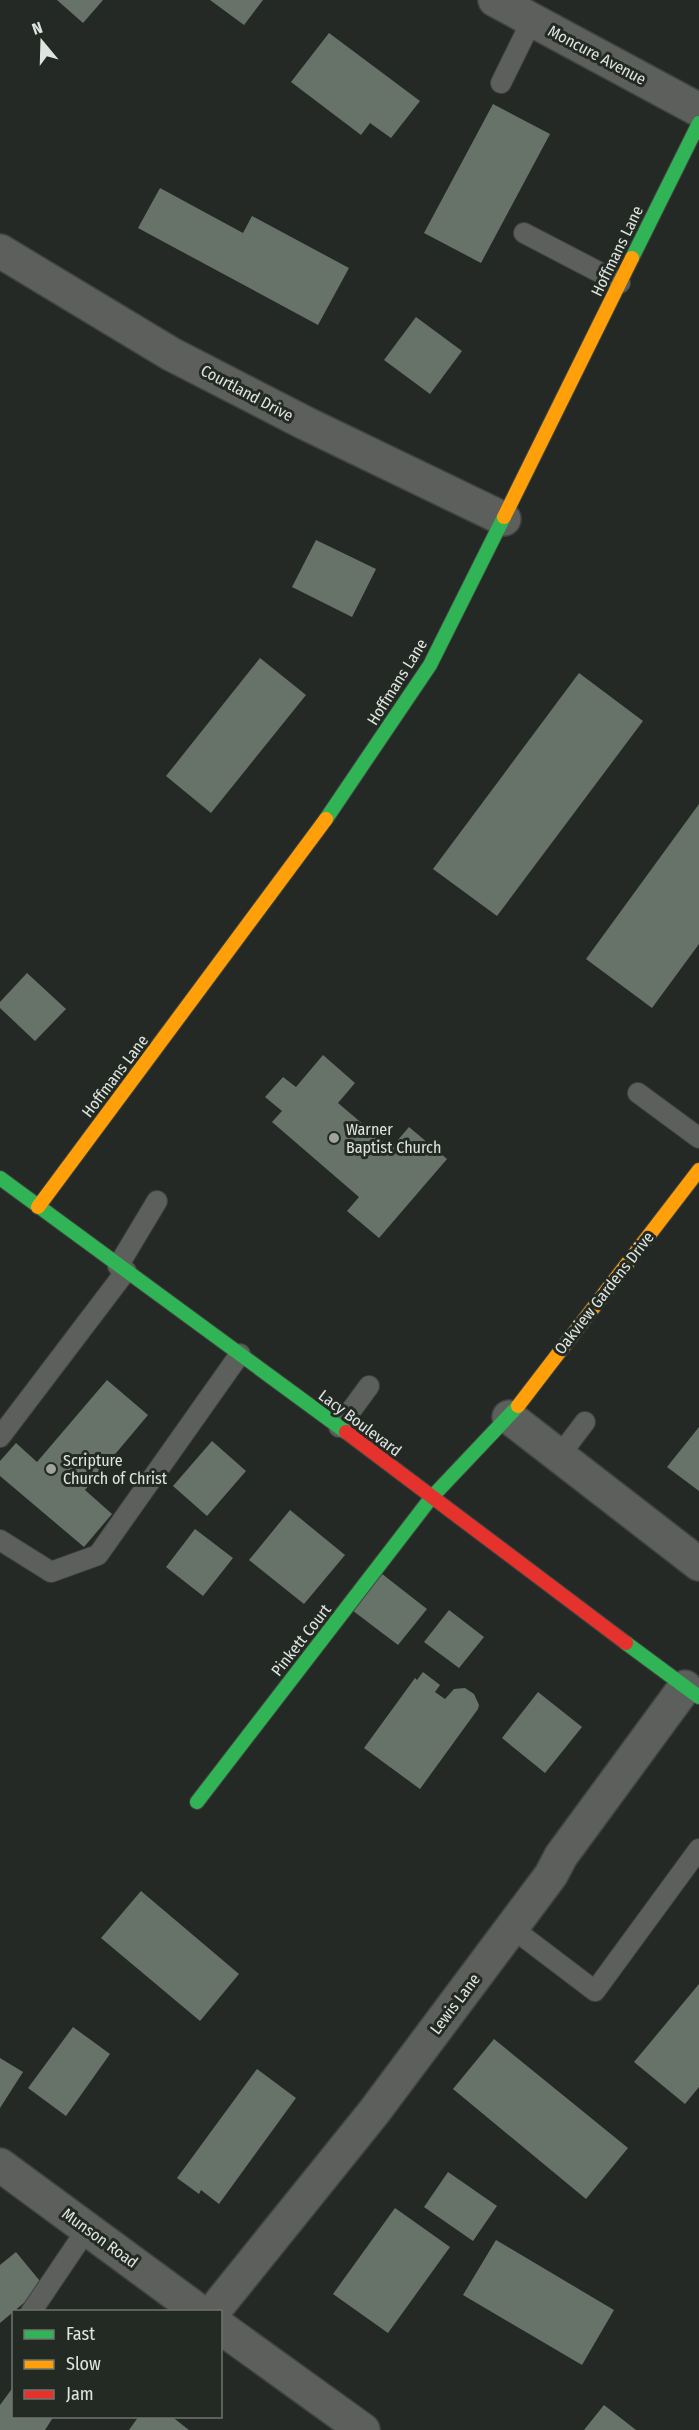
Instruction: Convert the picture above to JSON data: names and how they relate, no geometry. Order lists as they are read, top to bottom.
{
  "streets": {
    "street": [
      "Moncure Avenue",
      "Hoffmans Lane",
      "Courtland Drive",
      "Oakview Gardens Drive",
      "Lacy Boulevard",
      "Pinkett Court",
      "Lewis Lane",
      "Munson Road"
    ]
  },
  "crossings": [
    ["Hoffmans Lane", "Courtland Drive"],
    ["Hoffmans Lane", "Lacy Boulevard"],
    ["Oakview Gardens Drive", "Lacy Boulevard"],
    ["Oakview Gardens Drive", "Pinkett Court"],
    ["Lacy Boulevard", "Pinkett Court"],
    ["Lacy Boulevard", "Lewis Lane"]
  ],
  "places": ["Warner Baptist Church", "Scripture Church of Christ"],
  "legend": ["Fast", "Slow", "Jam"],
  "north": "top"
}
